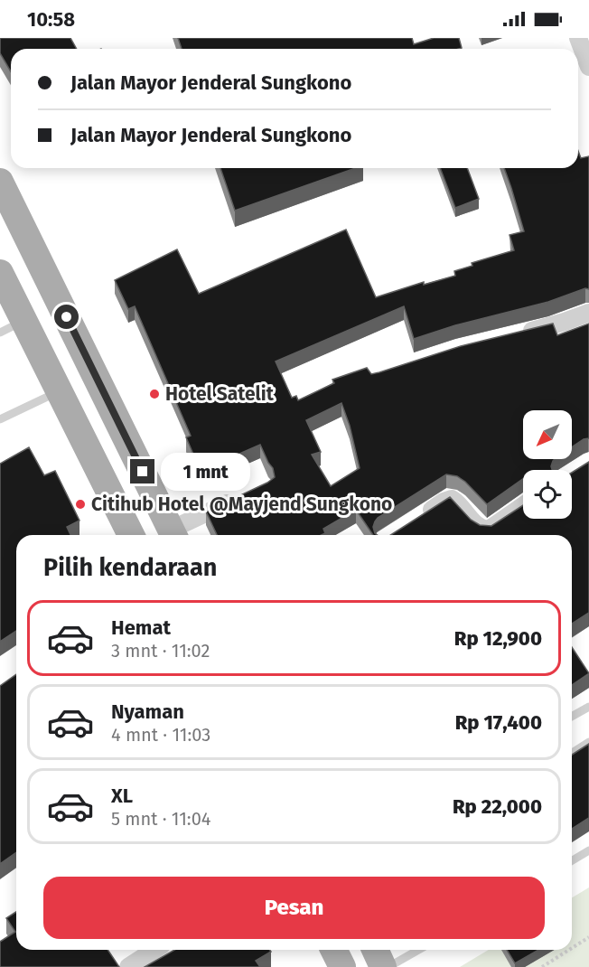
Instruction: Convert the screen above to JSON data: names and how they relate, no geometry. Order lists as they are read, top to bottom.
{
  "places": ["Hotel Satelit", "Citihub Hotel @Mayjend Sungkono"],
  "north": "bottom left",
  "page": {
    "status": "10:58",
    "banner": ["Jalan Mayor Jenderal Sungkono", "Jalan Mayor Jenderal Sungkono"],
    "bubble": "1 mnt",
    "heading": "Pilih kendaraan",
    "list": [
      {
        "name": "Hemat",
        "note": "3 mnt · 11:02",
        "value": "Rp 12,900"
      },
      {
        "name": "Nyaman",
        "note": "4 mnt · 11:03",
        "value": "Rp 17,400"
      },
      {
        "name": "XL",
        "note": "5 mnt · 11:04",
        "value": "Rp 22,000"
      }
    ],
    "buttons": "Pesan"
  }
}
